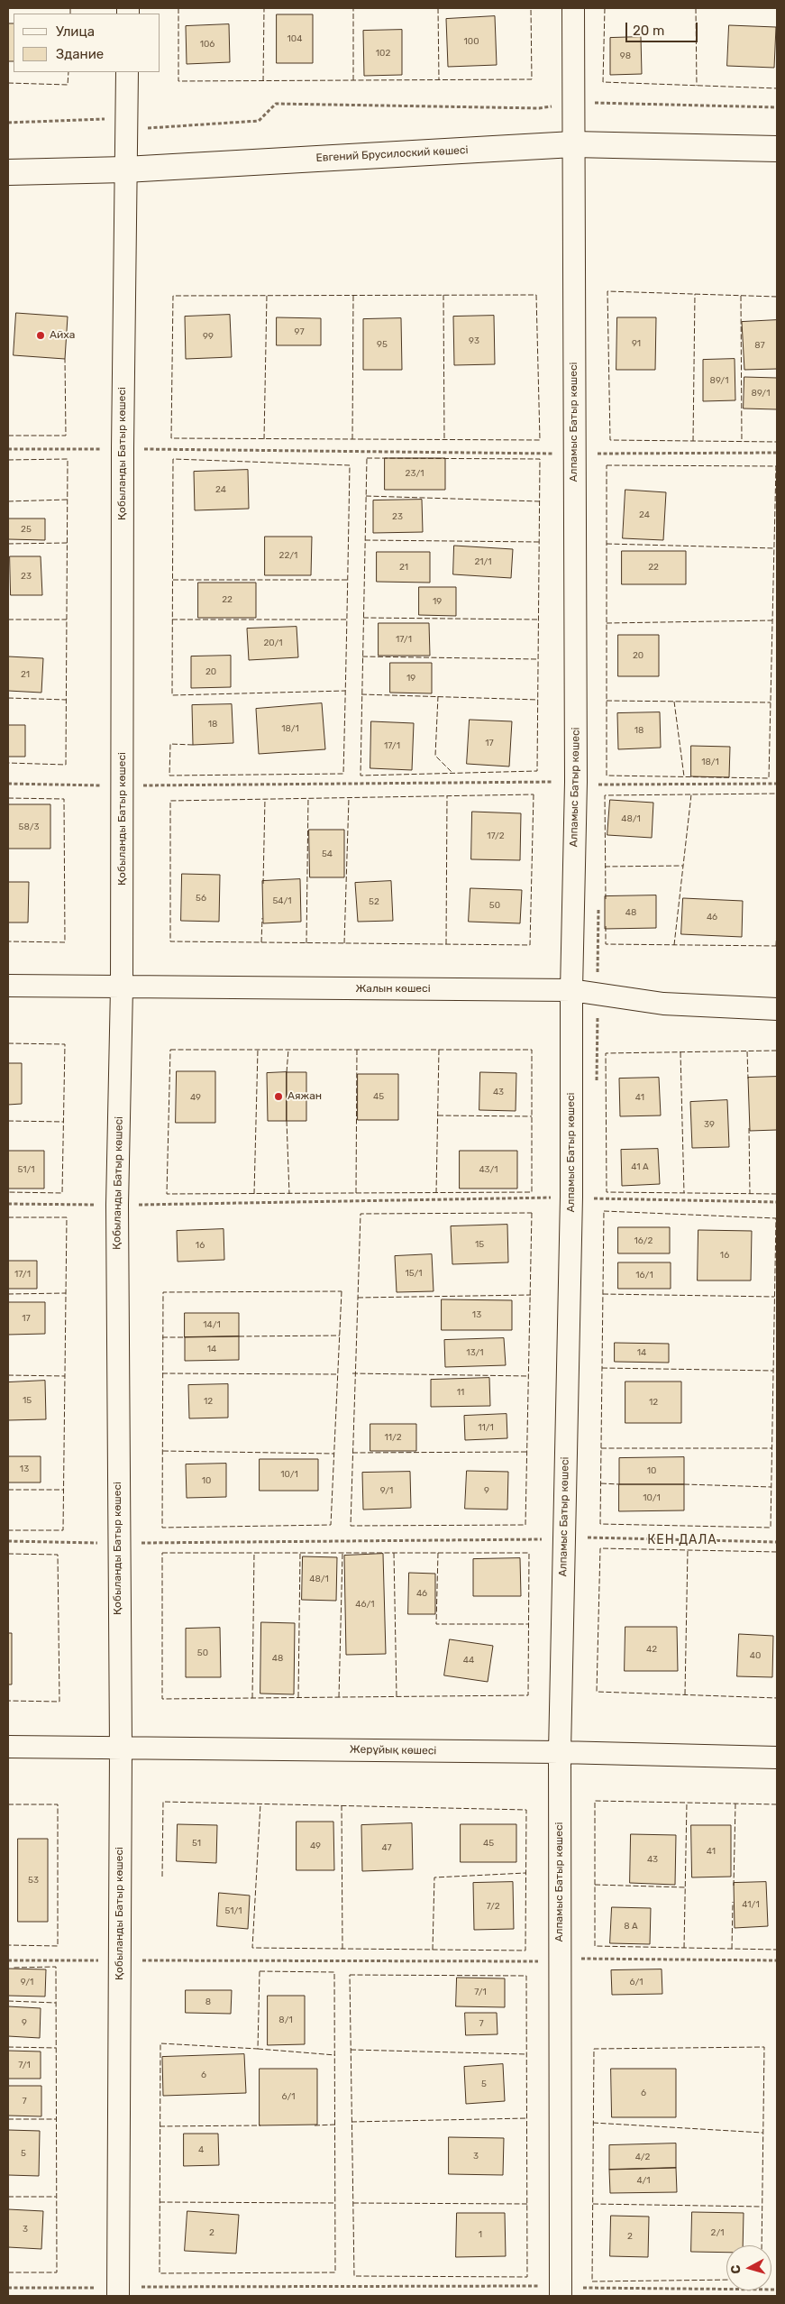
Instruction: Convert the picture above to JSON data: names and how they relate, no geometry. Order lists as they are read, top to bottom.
{
  "streets": {
    "main road": ["Евгений Брусилоский көшесі"],
    "street": [
      "Алпамыс Батыр көшесі",
      "Қобыланды Батыр көшесі",
      "Жалын көшесі",
      "Жерұйық көшесі"
    ]
  },
  "crossings": [
    ["Евгений Брусилоский көшесі", "Алпамыс Батыр көшесі"],
    ["Евгений Брусилоский көшесі", "Қобыланды Батыр көшесі"],
    ["Алпамыс Батыр көшесі", "Жалын көшесі"],
    ["Алпамыс Батыр көшесі", "Жерұйық көшесі"],
    ["Қобыланды Батыр көшесі", "Жалын көшесі"],
    ["Қобыланды Батыр көшесі", "Жерұйық көшесі"]
  ],
  "districts": ["КЕН ДАЛА"],
  "places": ["Айха", "Аяжан"],
  "house_numbers": [
    "104",
    "100",
    "106",
    "102",
    "98",
    "97",
    "99",
    "93",
    "91",
    "95",
    "87",
    "89/1",
    "89/1",
    "23/1",
    "24",
    "24",
    "23",
    "25",
    "22/1",
    "21/1",
    "21",
    "22",
    "23",
    "22",
    "19",
    "17/1",
    "20/1",
    "20",
    "20",
    "21",
    "19",
    "18",
    "18/1",
    "18",
    "17",
    "17/1",
    "18/1",
    "48/1",
    "58/3",
    "17/2",
    "54",
    "56",
    "54/1",
    "52",
    "50",
    "48",
    "46",
    "43",
    "45",
    "49",
    "41",
    "39",
    "41 А",
    "51/1",
    "43/1",
    "16/2",
    "15",
    "16",
    "16",
    "15/1",
    "17/1",
    "16/1",
    "13",
    "17",
    "14/1",
    "14",
    "13/1",
    "14",
    "11",
    "15",
    "12",
    "12",
    "11/1",
    "11/2",
    "13",
    "10",
    "10/1",
    "10",
    "9/1",
    "9",
    "10/1",
    "48/1",
    "46",
    "46/1",
    "42",
    "50",
    "40",
    "48",
    "44",
    "51",
    "45",
    "49",
    "47",
    "41",
    "43",
    "53",
    "41/1",
    "7/2",
    "51/1",
    "8 А",
    "9/1",
    "6/1",
    "7/1",
    "8",
    "8/1",
    "9",
    "7",
    "7/1",
    "6",
    "5",
    "6",
    "6/1",
    "7",
    "4",
    "5",
    "3",
    "4/2",
    "4/1",
    "3",
    "2",
    "2/1",
    "1",
    "2"
  ],
  "legend": ["Улица", "Здание"],
  "scale_bar": "20 m",
  "north": "left"
}
